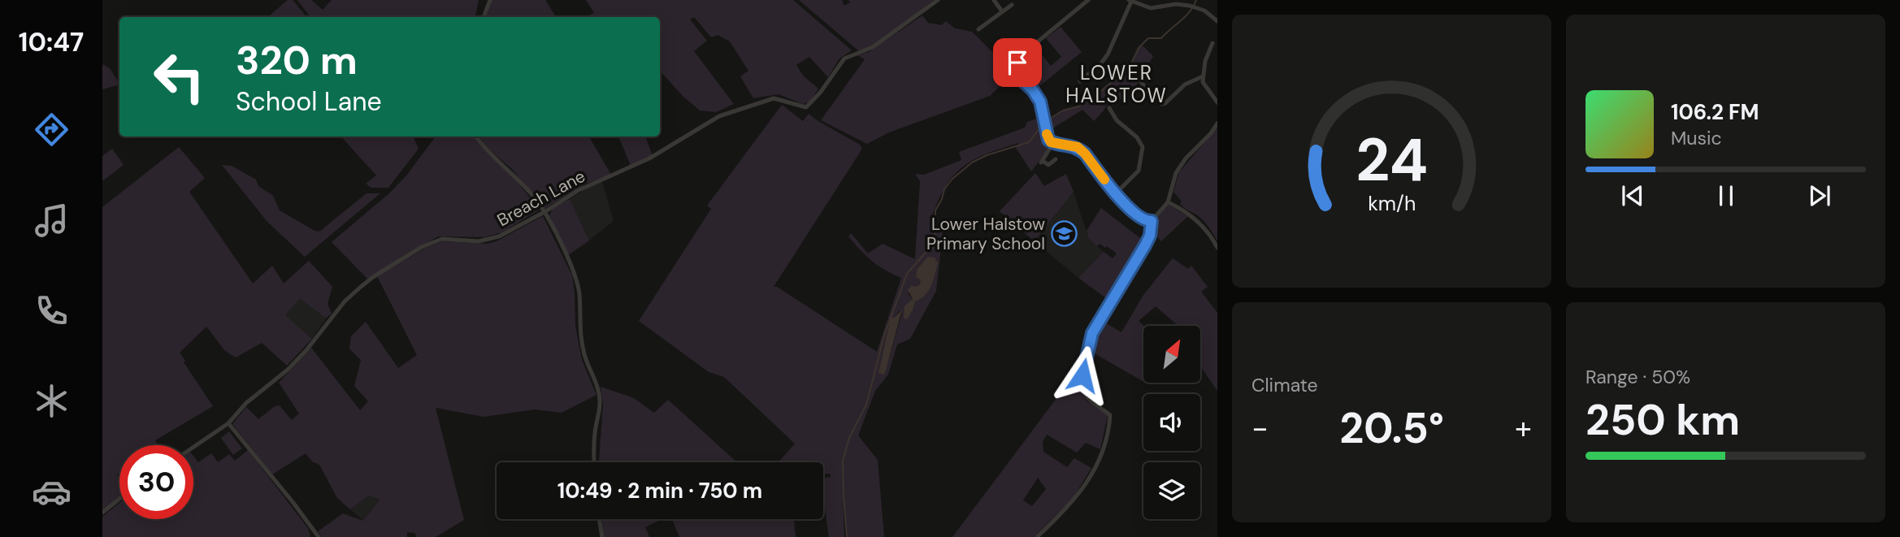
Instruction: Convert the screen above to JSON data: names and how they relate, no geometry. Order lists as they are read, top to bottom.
{
  "streets": {
    "street": ["Breach Lane"]
  },
  "districts": ["LOWER HALSTOW"],
  "places": {
    "school or university": ["Lower Halstow Primary School"]
  },
  "north": "top right",
  "page": {
    "tabs": "10:47",
    "turn": ["320 m", "School Lane"],
    "song": ["106.2 FM", "Music"],
    "tile": [
      "Climate",
      ["Range · 50%", "250 km"]
    ],
    "heat": ["−", "20.5°", "+"],
    "limit": "30",
    "trip": "10:49 · 2 min · 750 m",
    "gauge": ["24", "km/h"]
  }
}
